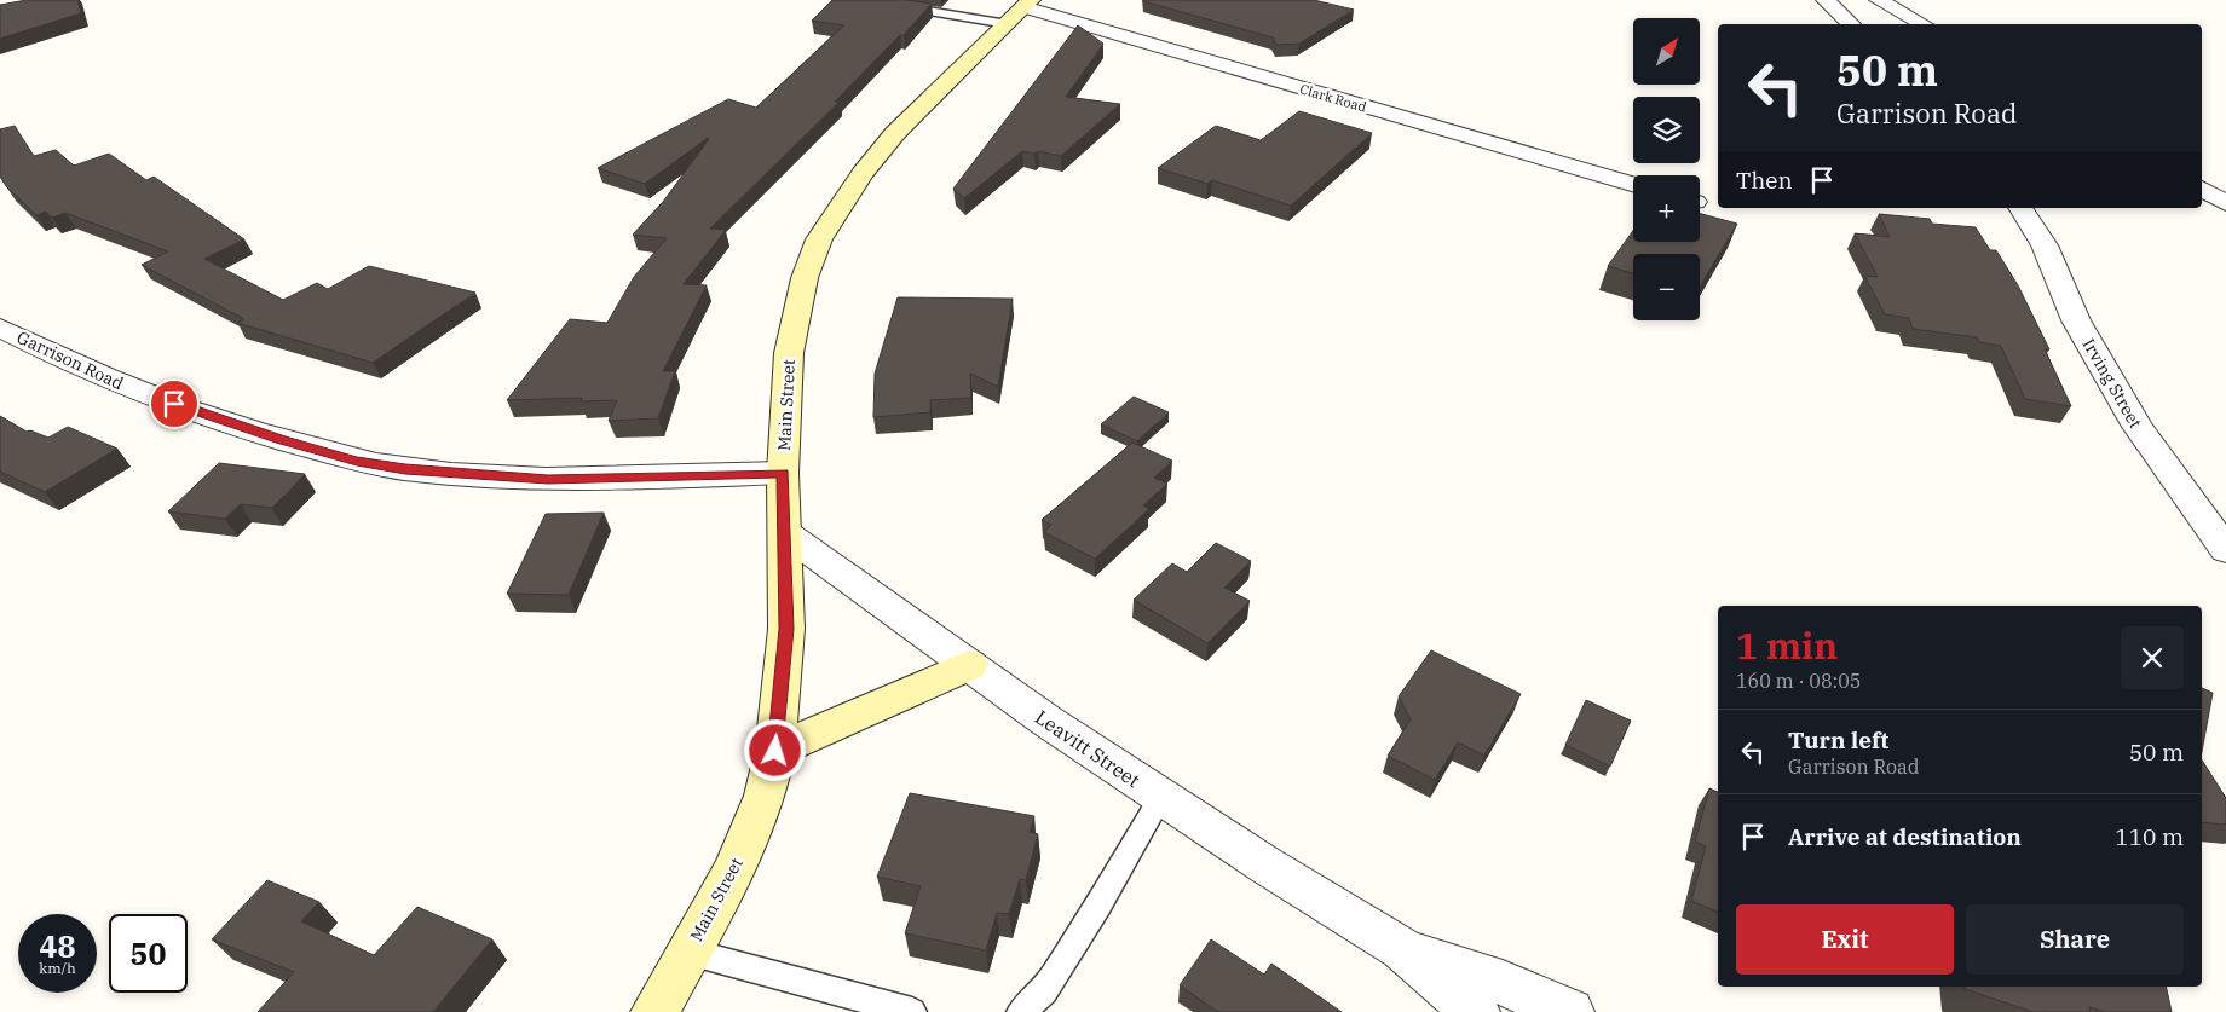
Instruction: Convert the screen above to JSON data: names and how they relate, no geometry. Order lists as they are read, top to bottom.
{
  "streets": {
    "main road": ["Main Street"],
    "street": [
      "Clark Road",
      "Garrison Road",
      "Irving Street",
      "Leavitt Street"
    ]
  },
  "crossings": [
    ["Clark Road", "Main Street"],
    ["Garrison Road", "Main Street"],
    ["Main Street", "Leavitt Street"]
  ],
  "north": "top right",
  "page": {
    "map_buttons": ["+", "−"],
    "turn": ["50 m", "Garrison Road"],
    "then": "Then",
    "heading": ["1 min", "160 m · 08:05"],
    "list": [
      {
        "name": "Turn left",
        "note": "Garrison Road",
        "value": "50 m"
      },
      {
        "name": "Arrive at destination",
        "value": "110 m"
      }
    ],
    "buttons": ["Exit", "Share"],
    "speed": "48 km/h",
    "limit": "50"
  }
}
